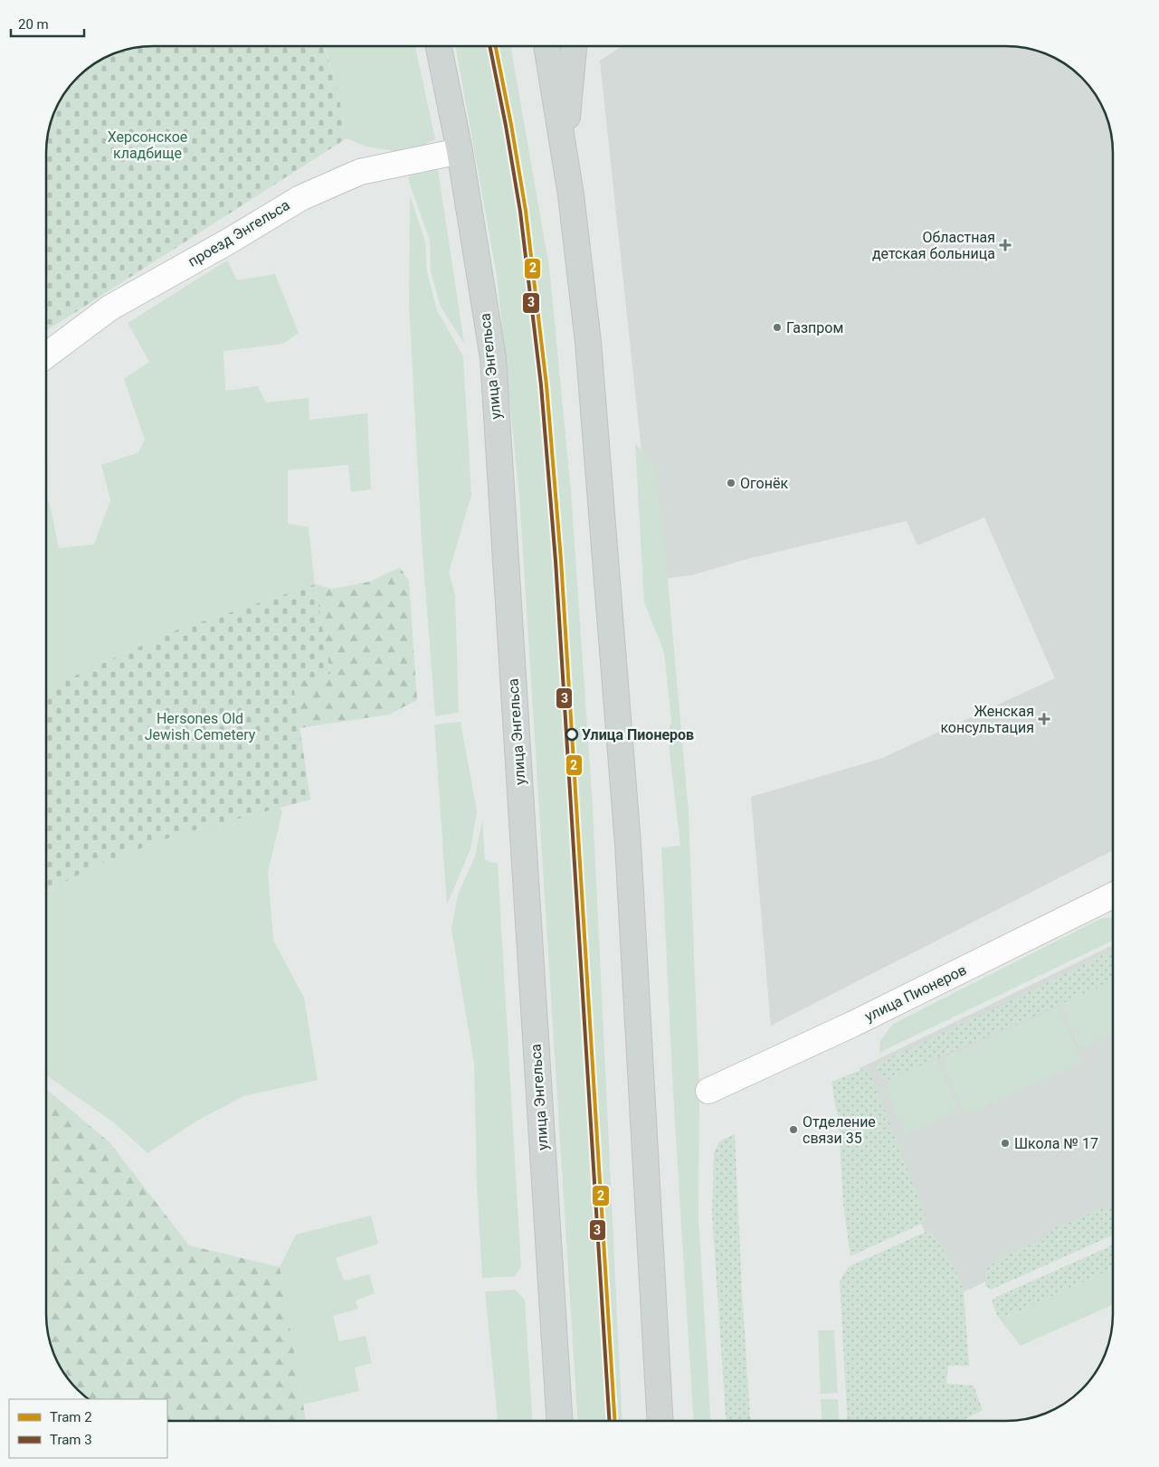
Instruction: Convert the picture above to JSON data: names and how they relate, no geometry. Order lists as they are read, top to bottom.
{
  "streets": {
    "main road": ["улица Энгельса"],
    "street": ["проезд Энгельса", "улица Пионеров"]
  },
  "crossings": [
    ["проезд Энгельса", "улица Энгельса"]
  ],
  "parks": ["Херсонское кладбище", "Hersones Old Jewish Cemetery"],
  "places": {
    "health": ["Областная детская больница", "Женская консультация"],
    "other": [
      "Газпром",
      "Огонёк",
      "Улица Пионеров",
      "Отделение связи 35",
      "Школа № 17"
    ]
  },
  "lines": ["tram line 3", "tram line 2"],
  "legend": ["Tram 2", "Tram 3"],
  "scale_bar": "20 m"
}
